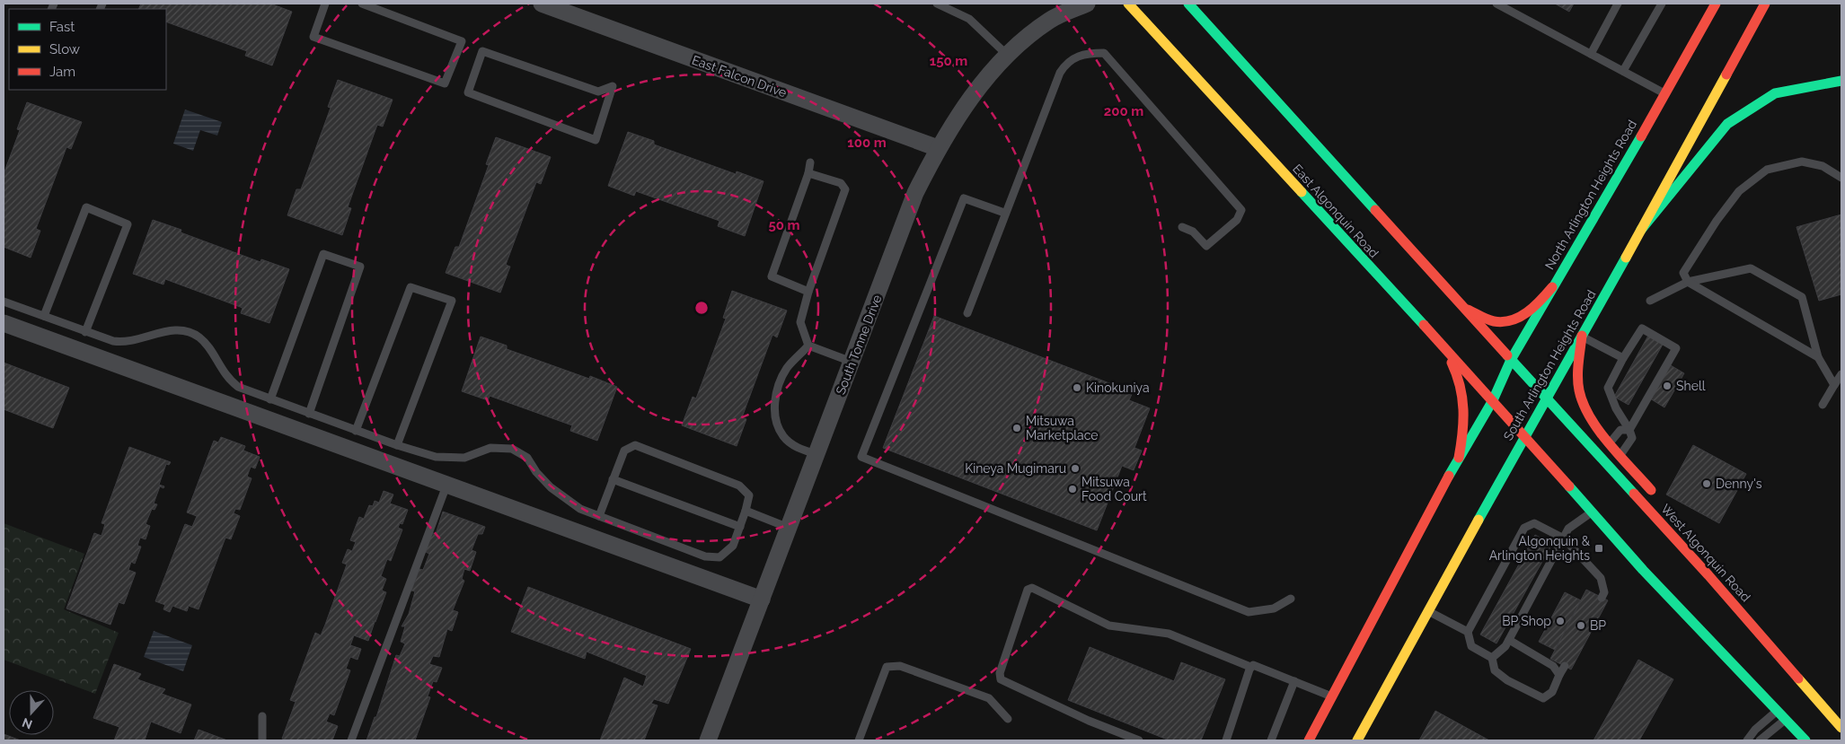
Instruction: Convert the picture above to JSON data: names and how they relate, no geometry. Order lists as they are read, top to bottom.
{
  "streets": {
    "main road": [
      "North Arlington Heights Road",
      "East Algonquin Road",
      "South Arlington Heights Road",
      "West Algonquin Road"
    ],
    "street": ["East Falcon Drive", "South Tonne Drive"]
  },
  "crossings": [
    ["East Falcon Drive", "South Tonne Drive"],
    ["North Arlington Heights Road", "East Algonquin Road"],
    ["East Algonquin Road", "South Arlington Heights Road"],
    ["South Arlington Heights Road", "West Algonquin Road"]
  ],
  "places": {
    "other": [
      "Shell",
      "Kinokuniya",
      "Mitsuwa Marketplace",
      "Kineya Mugimaru",
      "Denny's",
      "Mitsuwa Food Court",
      "BP Shop",
      "BP"
    ],
    "transit": ["Algonquin & Arlington Heights"]
  },
  "legend": ["Fast", "Slow", "Jam"],
  "north": "bottom",
  "rings": [
    "150 m",
    "200 m",
    "100 m",
    "50 m"
  ]
}
